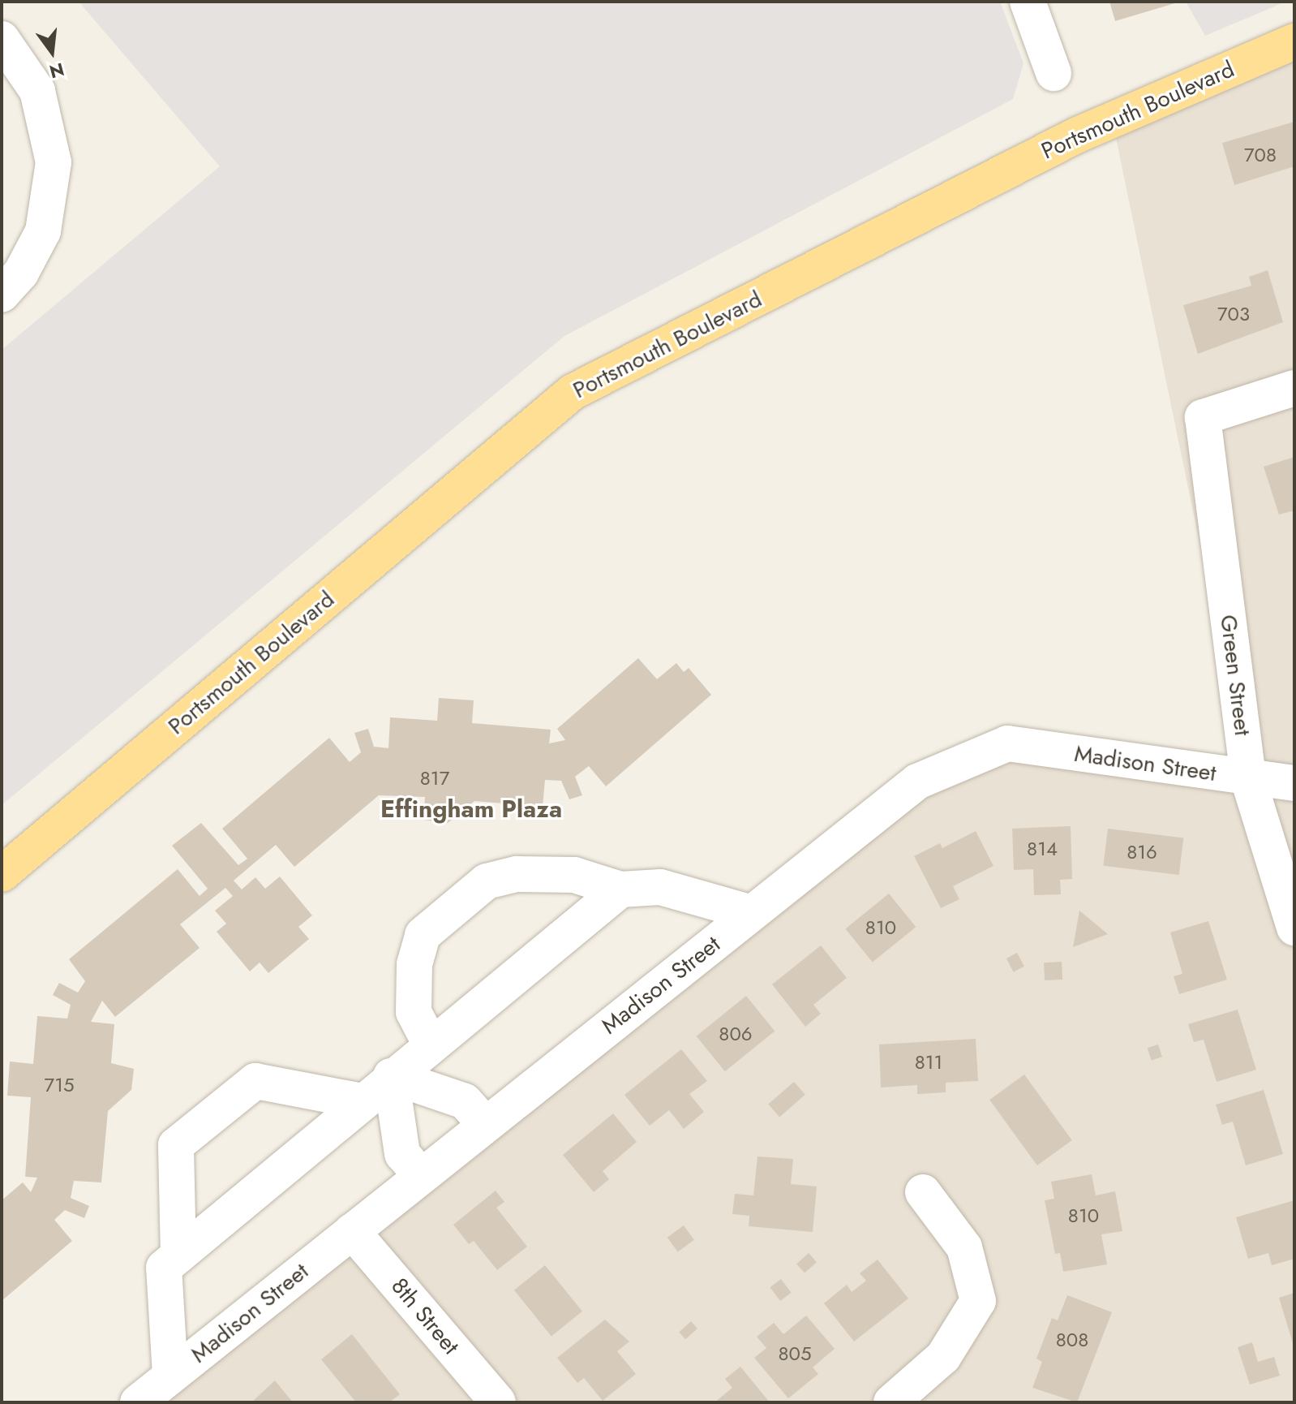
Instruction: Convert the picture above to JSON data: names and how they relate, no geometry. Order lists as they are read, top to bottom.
{
  "streets": {
    "main road": ["Portsmouth Boulevard"],
    "street": ["Green Street", "Madison Street", "8th Street"]
  },
  "crossings": [
    ["Green Street", "Madison Street"],
    ["Madison Street", "8th Street"]
  ],
  "districts": ["Effingham Plaza"],
  "house_numbers": [
    "708",
    "703",
    "817",
    "814",
    "816",
    "810",
    "806",
    "811",
    "715",
    "810",
    "808",
    "805"
  ],
  "north": "bottom"
}
